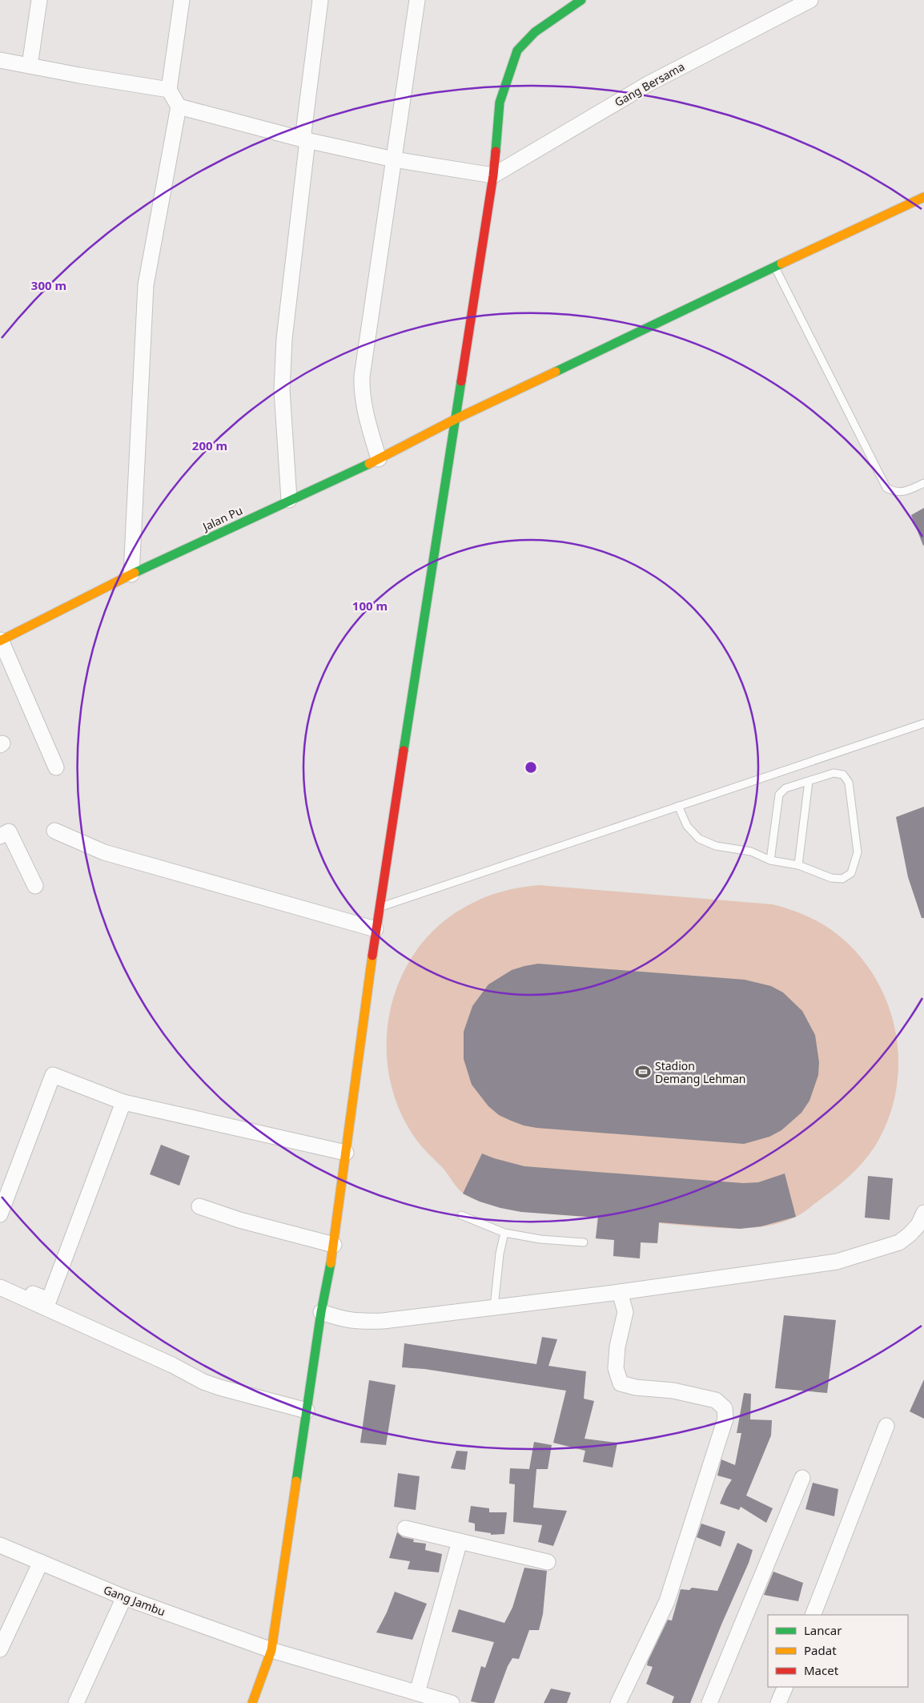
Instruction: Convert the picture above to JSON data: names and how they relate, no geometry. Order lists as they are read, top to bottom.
{
  "streets": {
    "street": ["Gang Bersama", "Jalan Pu", "Gang Jambu"]
  },
  "places": {
    "sports": ["Stadion Demang Lehman"]
  },
  "legend": ["Lancar", "Padat", "Macet"],
  "rings": ["300 m", "200 m", "100 m"]
}
